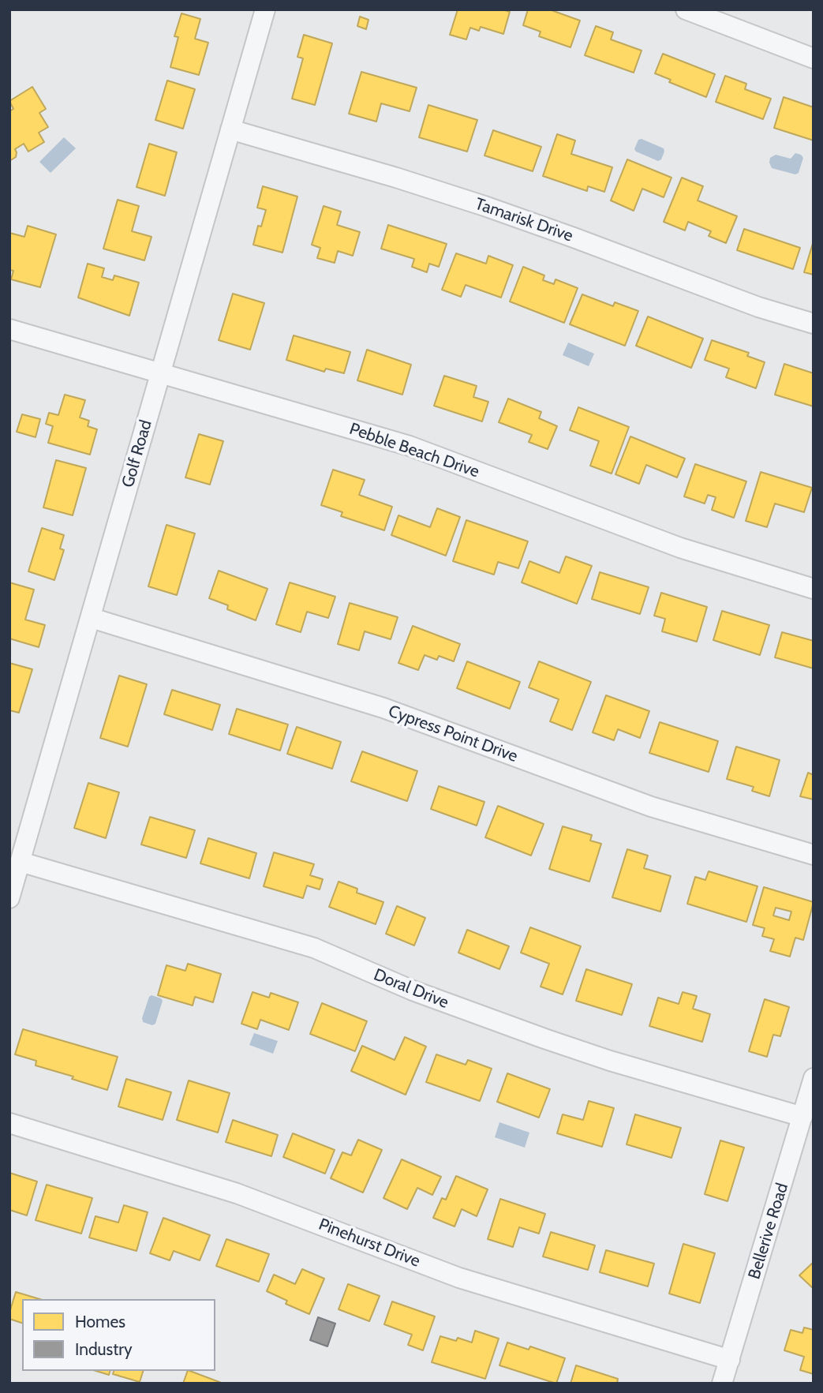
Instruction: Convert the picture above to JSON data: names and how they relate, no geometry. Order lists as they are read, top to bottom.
{
  "streets": {
    "street": [
      "Tamarisk Drive",
      "Pebble Beach Drive",
      "Golf Road",
      "Cypress Point Drive",
      "Doral Drive",
      "Bellerive Road",
      "Pinehurst Drive"
    ]
  },
  "crossings": [
    ["Tamarisk Drive", "Golf Road"],
    ["Pebble Beach Drive", "Golf Road"],
    ["Golf Road", "Cypress Point Drive"],
    ["Golf Road", "Doral Drive"],
    ["Doral Drive", "Bellerive Road"],
    ["Bellerive Road", "Pinehurst Drive"]
  ],
  "legend": ["Homes", "Industry"]
}
